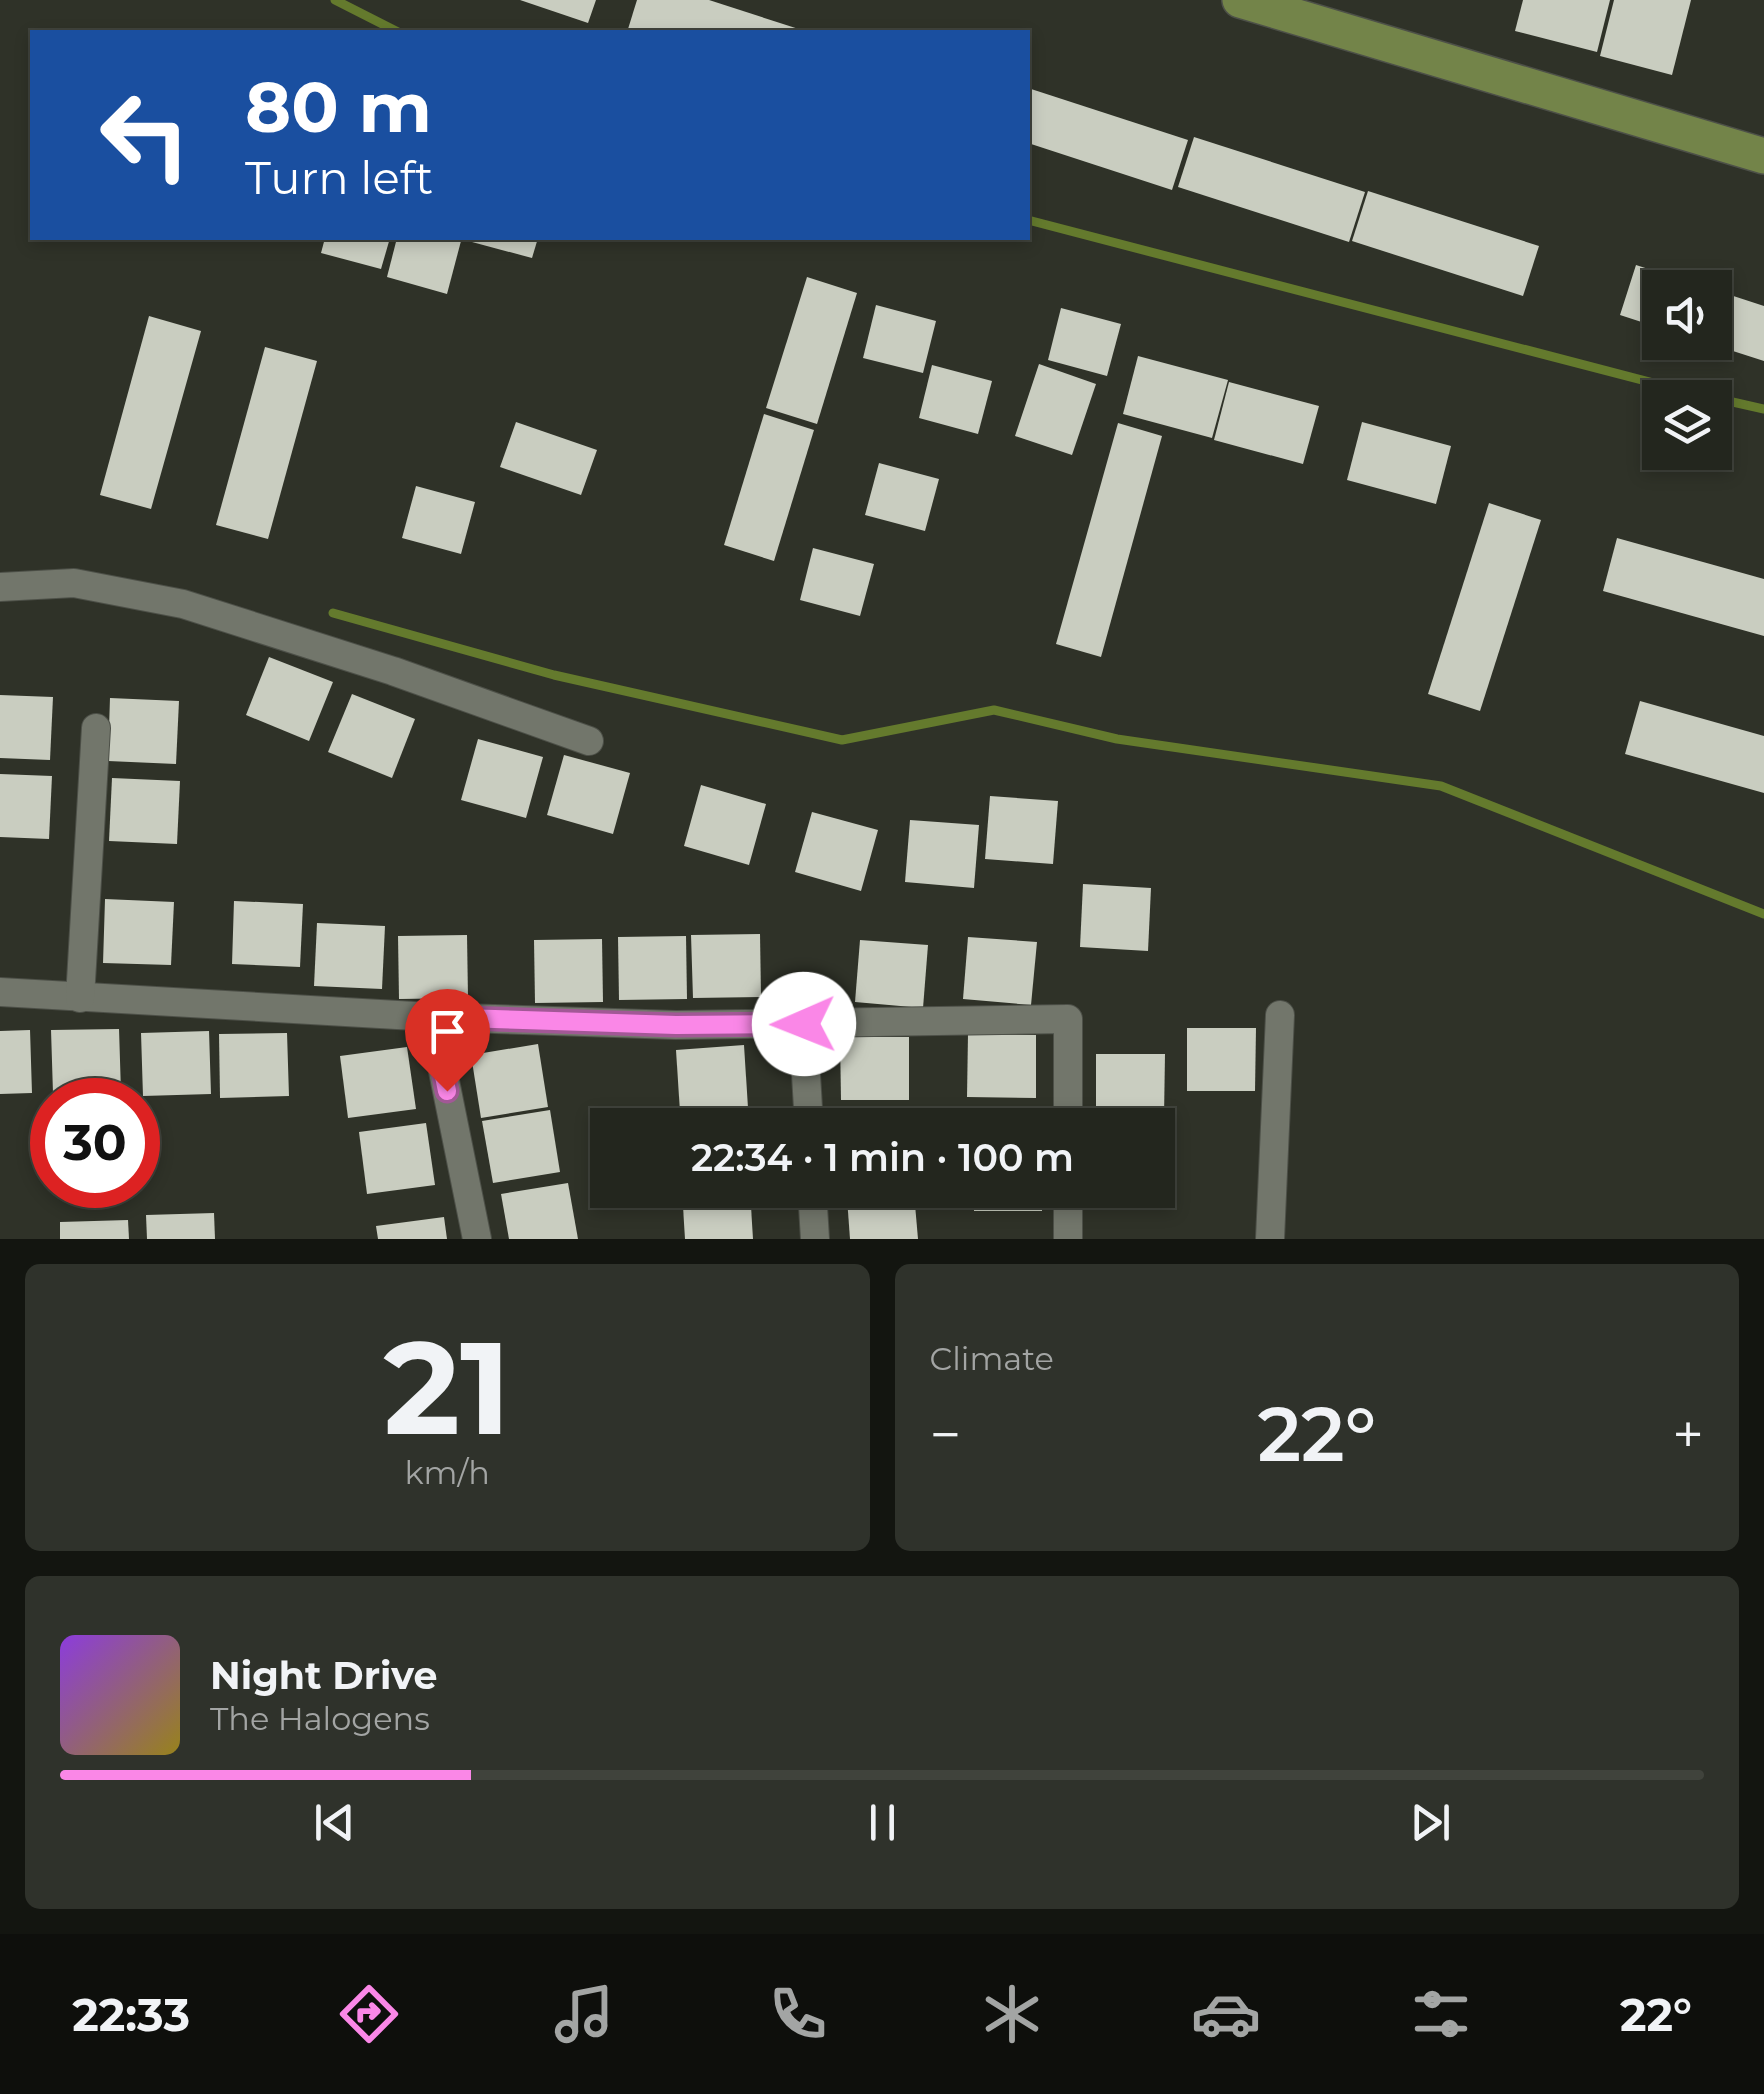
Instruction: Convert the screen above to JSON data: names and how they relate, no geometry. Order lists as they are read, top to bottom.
{
  "page": {
    "turn": ["80 m", "Turn left"],
    "limit": "30",
    "trip": "22:34 · 1 min · 100 m",
    "tile": [
      ["21", "km/h"],
      "Climate"
    ],
    "heat": ["−", "22°", "+"],
    "song": ["Night Drive", "The Halogens"],
    "tabs": ["22:33", "22°"]
  }
}
